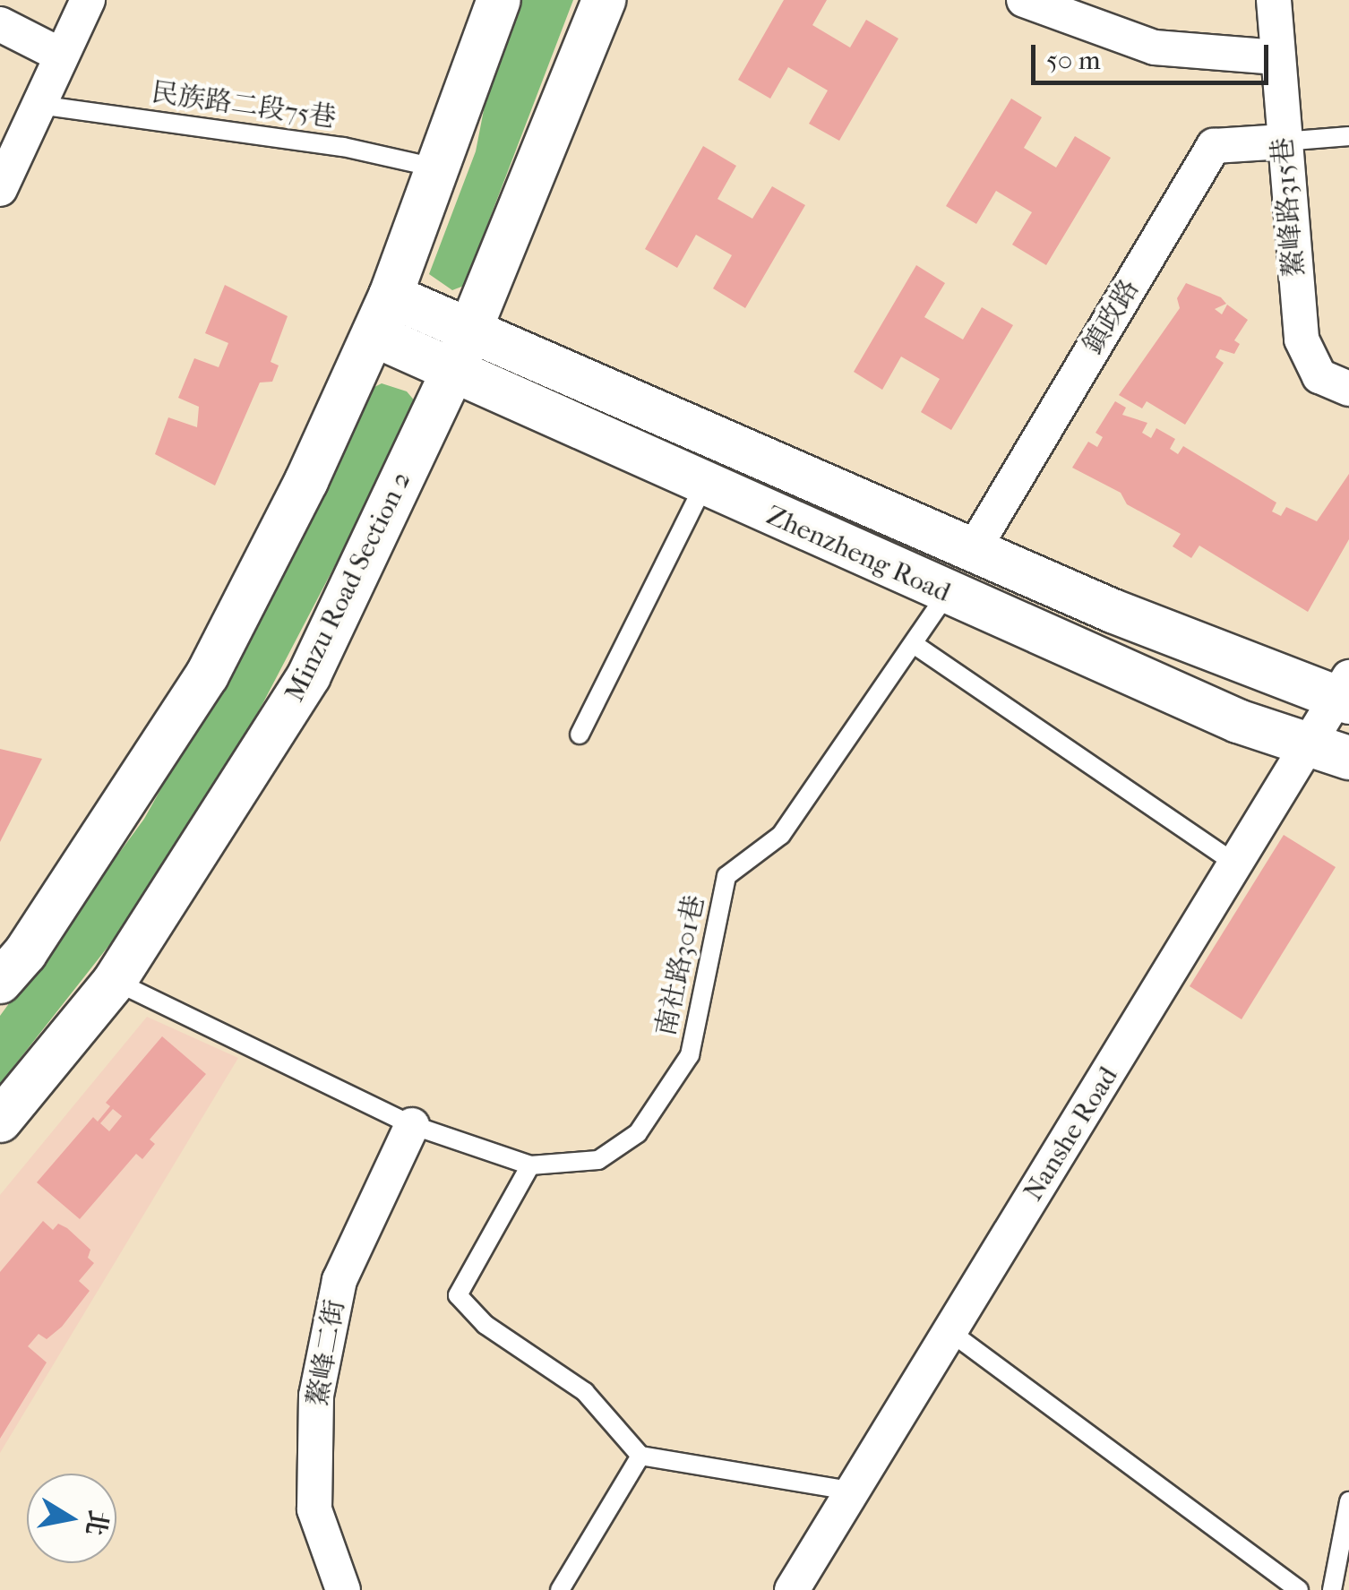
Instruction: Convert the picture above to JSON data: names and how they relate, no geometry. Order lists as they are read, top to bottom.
{
  "streets": {
    "street": [
      "鰲峰路315巷",
      "鎮政路",
      "Zhenzheng Road",
      "Minzu Road Section 2",
      "Nanshe Road",
      "鰲峰二街"
    ],
    "lane": ["民族路二段75巷", "南社路301巷"]
  },
  "crossings": [
    ["鰲峰路315巷", "鎮政路"],
    ["鎮政路", "Zhenzheng Road"],
    ["Zhenzheng Road", "Minzu Road Section 2"],
    ["Zhenzheng Road", "南社路301巷"],
    ["Zhenzheng Road", "Nanshe Road"]
  ],
  "scale_bar": "50 m",
  "north": "right"
}
